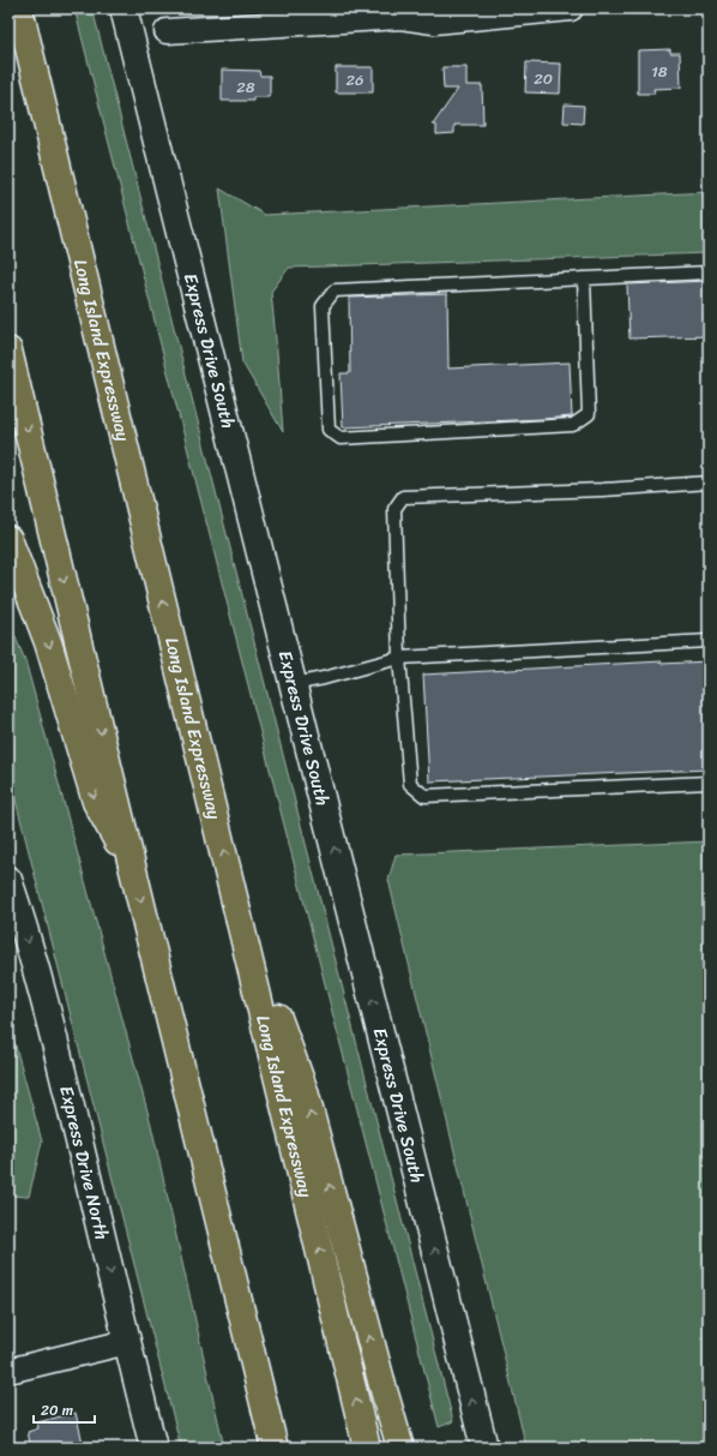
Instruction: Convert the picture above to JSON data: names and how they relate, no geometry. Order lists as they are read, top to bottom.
{
  "streets": {
    "highway": ["Long Island Expressway"],
    "main road": ["Express Drive South", "Express Drive North"]
  },
  "one_way": ["Express Drive South", "Express Drive North"],
  "house_numbers": [
    "18",
    "20",
    "26",
    "28"
  ],
  "scale_bar": "20 m"
}
